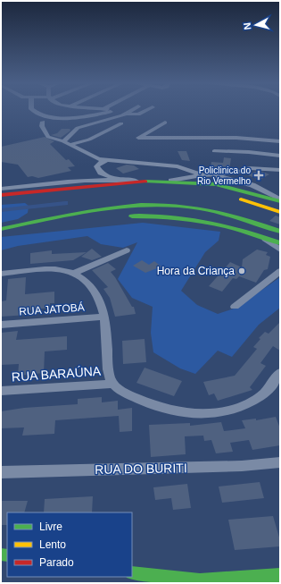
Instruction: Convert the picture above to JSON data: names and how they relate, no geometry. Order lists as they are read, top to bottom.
{
  "streets": {
    "street": ["RUA JATOBÁ", "RUA BARAÚNA", "RUA DO BURITI"]
  },
  "places": {
    "health": ["Policlinica do Rio Vermelho"],
    "other": ["Hora da Criança"]
  },
  "legend": ["Livre", "Lento", "Parado"],
  "north": "left"
}
